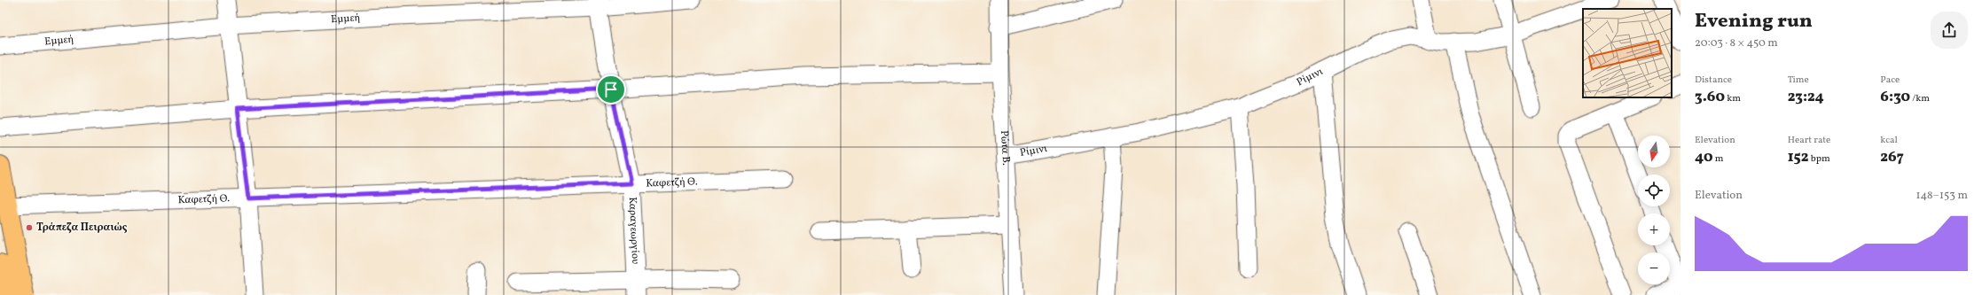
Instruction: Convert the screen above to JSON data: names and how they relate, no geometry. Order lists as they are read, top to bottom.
{
  "streets": {
    "street": [
      "Εμμεή",
      "Ρίμινι",
      "Ρώτα Β.",
      "Καφετζή Θ.",
      "Καραγεωργίου"
    ]
  },
  "crossings": [
    ["Εμμεή", "Καραγεωργίου"],
    ["Ρίμινι", "Ρώτα Β."],
    ["Καφετζή Θ.", "Καραγεωργίου"]
  ],
  "places": ["Τράπεζα Πειραιώς"],
  "north": "bottom",
  "page": {
    "heading": ["Evening run", "20:03 · 8 × 450 m"],
    "stats": [
      ["Distance", "3.60 km"],
      ["Time", "23:24"],
      ["Pace", "6:30 /km"],
      ["Elevation", "40 m"],
      ["Heart rate", "152 bpm"],
      ["kcal", "267"]
    ],
    "map_buttons": ["+", "−"],
    "chart": ["Elevation", "148–153 m"]
  }
}
